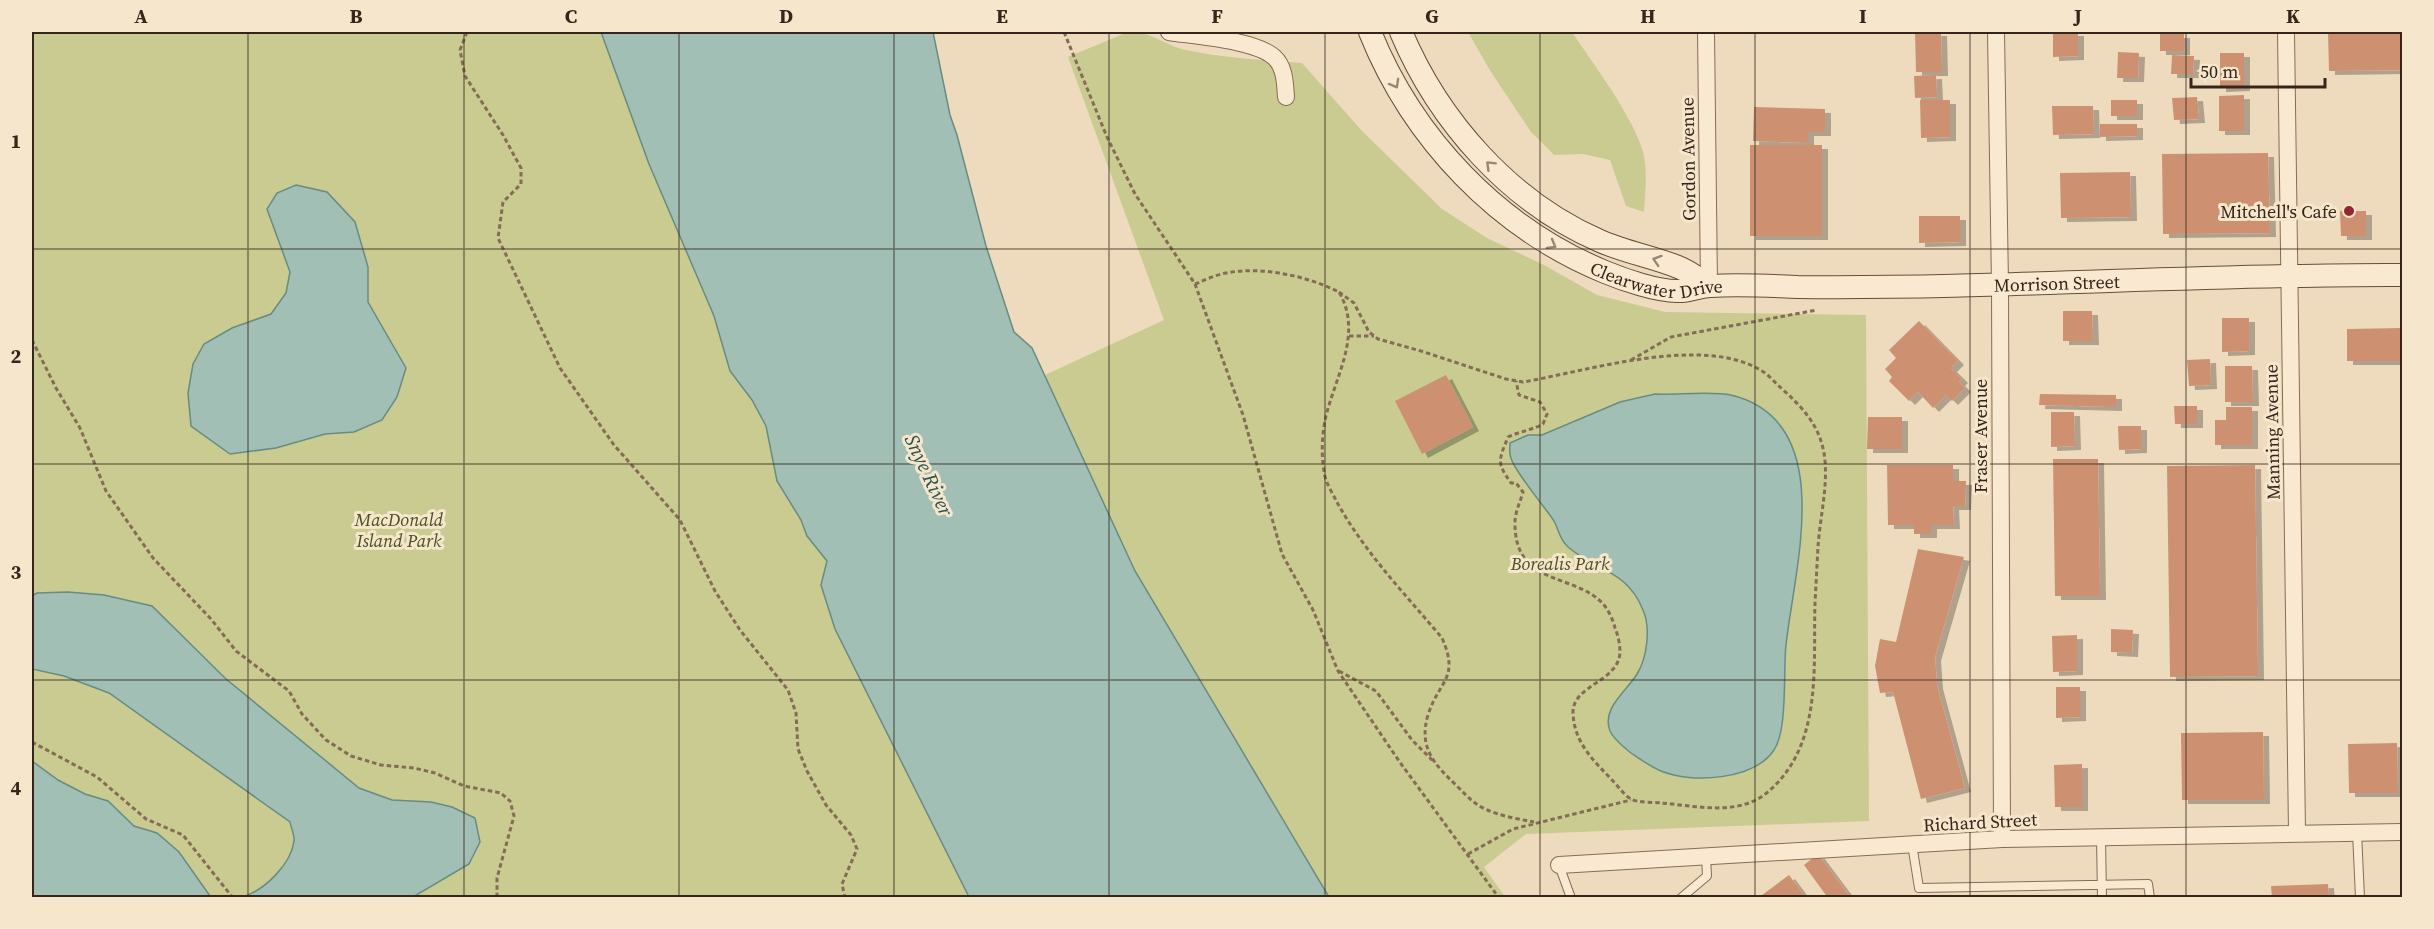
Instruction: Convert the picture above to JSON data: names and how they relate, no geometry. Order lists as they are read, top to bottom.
{
  "streets": {
    "main road": ["Clearwater Drive", "Morrison Street"],
    "street": [
      "Gordon Avenue",
      "Manning Avenue",
      "Fraser Avenue",
      "Richard Street"
    ]
  },
  "crossings": [
    ["Gordon Avenue", "Clearwater Drive"],
    ["Gordon Avenue", "Morrison Street"],
    ["Clearwater Drive", "Morrison Street"],
    ["Morrison Street", "Manning Avenue"],
    ["Morrison Street", "Fraser Avenue"],
    ["Manning Avenue", "Richard Street"],
    ["Fraser Avenue", "Richard Street"]
  ],
  "water": ["Snye River"],
  "parks": ["MacDonald Island Park", "Borealis Park"],
  "places": ["Mitchell's Cafe"],
  "scale_bar": "50 m",
  "grid": {
    "columns": [
      "A",
      "B",
      "C",
      "D",
      "E",
      "F",
      "G",
      "H",
      "I",
      "J",
      "K"
    ],
    "rows": [
      "1",
      "2",
      "3",
      "4"
    ]
  }
}
